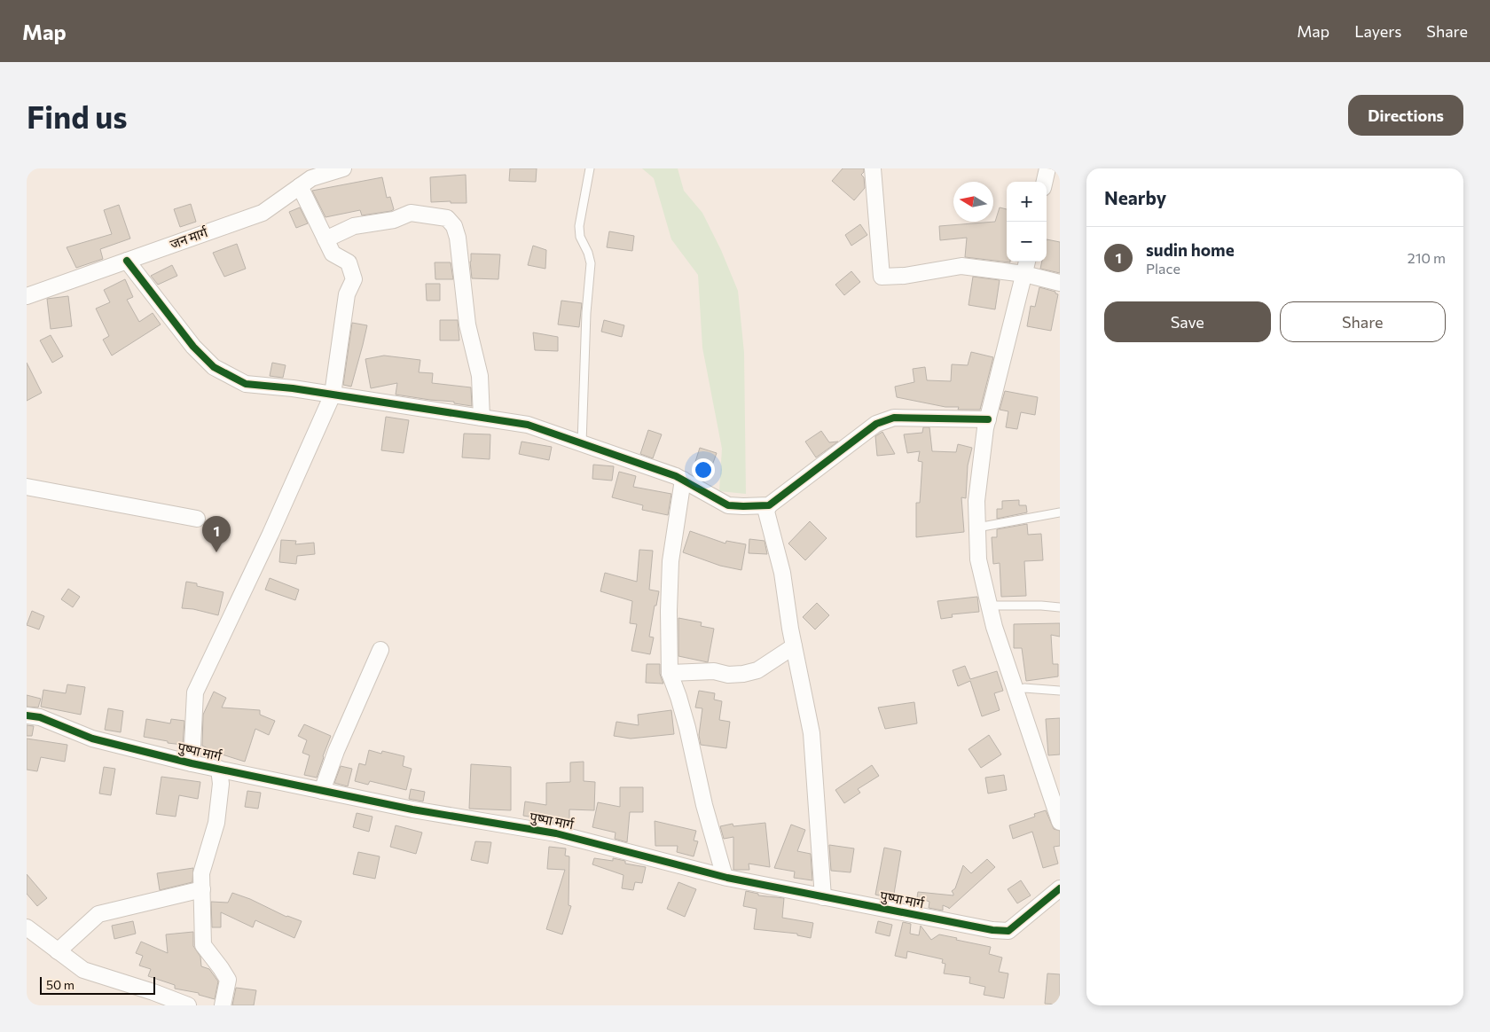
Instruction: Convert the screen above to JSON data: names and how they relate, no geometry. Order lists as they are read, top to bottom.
{
  "streets": {
    "street": ["जन मार्ग", "पुष्पा मार्ग"]
  },
  "scale_bar": "50 m",
  "north": "left",
  "page": {
    "header": "Map",
    "nav": ["Map", "Layers", "Share"],
    "buttons": [
      "Directions",
      ["Save", "Share"]
    ],
    "title": "Find us",
    "heading": "Nearby",
    "map_buttons": ["+", "−"],
    "list": [
      {
        "mark": "1",
        "name": "sudin home",
        "note": "Place",
        "value": "210 m"
      }
    ],
    "pins": "1",
    "scale": "50 m"
  }
}
